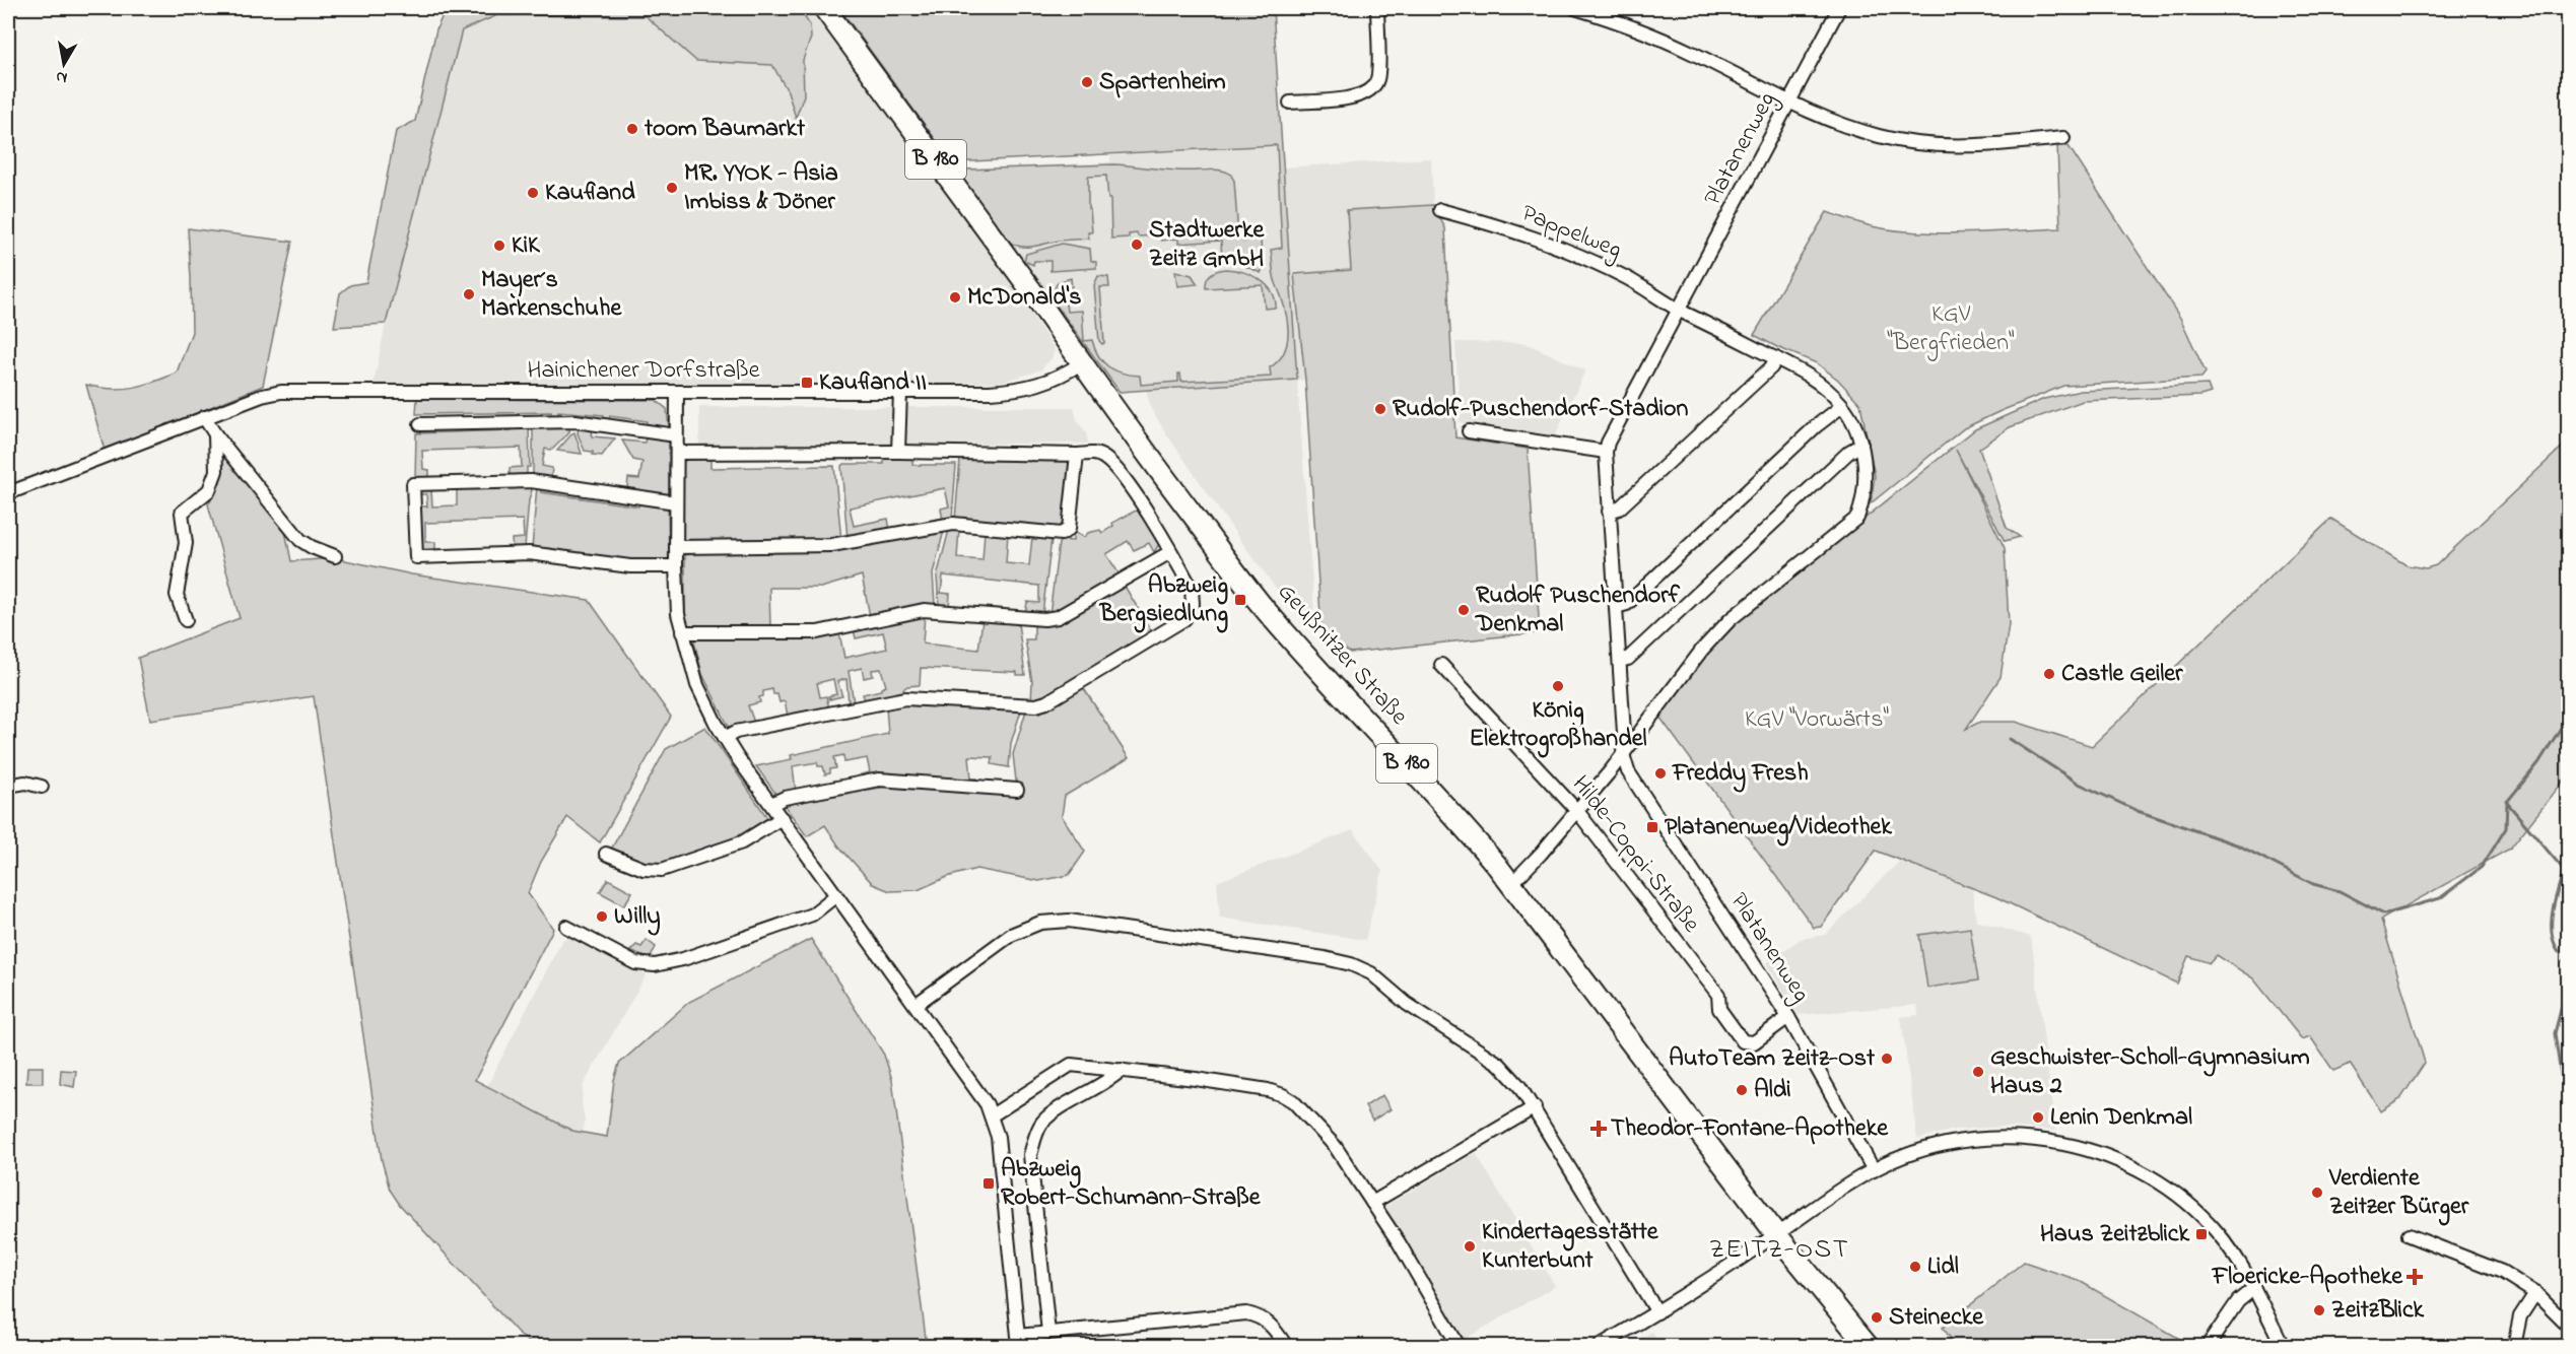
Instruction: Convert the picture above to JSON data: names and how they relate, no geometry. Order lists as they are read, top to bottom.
{
  "streets": {
    "main road": ["B 180", "Geußnitzer Straße"],
    "street": [
      "Platanenweg",
      "Pappelweg",
      "Hainichener Dorfstraße",
      "Hilde-Coppi-Straße"
    ]
  },
  "crossings": [
    ["Platanenweg", "Pappelweg"],
    ["Platanenweg", "Hilde-Coppi-Straße"],
    ["Hainichener Dorfstraße", "Geußnitzer Straße"]
  ],
  "districts": ["ZEITZ-OST"],
  "parks": ["KGV \"Bergfrieden\"", "KGV \"Vorwärts\""],
  "places": {
    "other": [
      "Spartenheim",
      "toom Baumarkt",
      "MR. YYOK - Asia Imbiss & Döner",
      "Kaufland",
      "Stadtwerke Zeitz GmbH",
      "KiK",
      "Mayer´s Markenschuhe",
      "McDonald's",
      "Rudolf-Puschendorf-Stadion",
      "Rudolf Puschendorf Denkmal",
      "Castle Geiler",
      "König Elektrogroßhandel",
      "Freddy Fresh",
      "Willy",
      "AutoTeam Zeitz-Ost",
      "Geschwister-Scholl-Gymnasium Haus 2",
      "Aldi",
      "Lenin Denkmal",
      "Verdiente Zeitzer Bürger",
      "Kindertagesstätte Kunterbunt",
      "Lidl",
      "ZeitzBlick",
      "Steinecke"
    ],
    "transit": [
      "Kaufland II",
      "Abzweig Bergsiedlung",
      "Platanenweg/Videothek",
      "Abzweig Robert-Schumann-Straße",
      "Haus Zeitzblick"
    ],
    "health": ["Theodor-Fontane-Apotheke", "Floericke-Apotheke"]
  },
  "north": "bottom"
}
